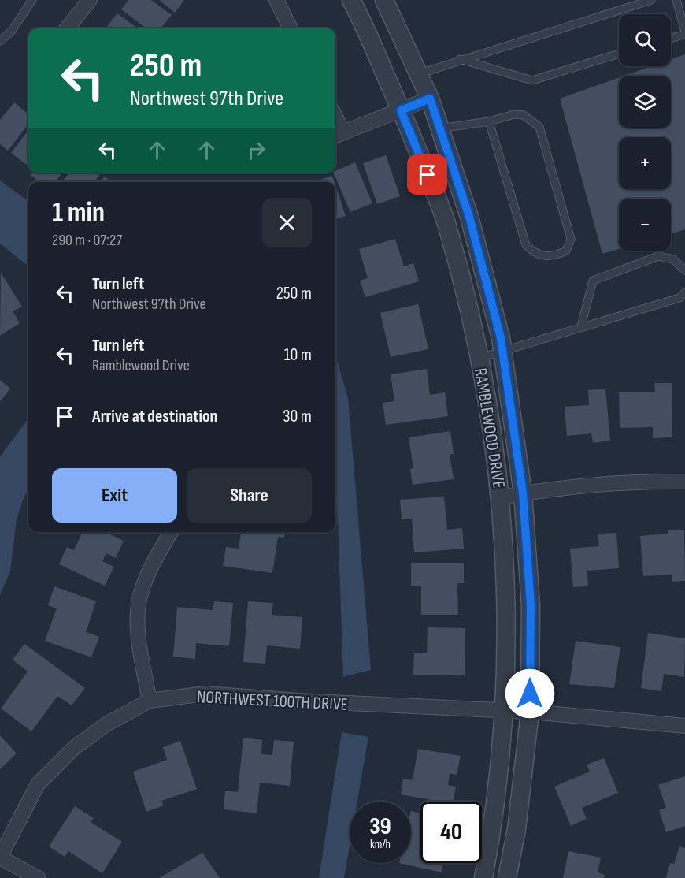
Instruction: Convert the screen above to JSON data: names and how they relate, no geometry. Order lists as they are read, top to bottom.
{
  "streets": {
    "street": ["RAMBLEWOOD DRIVE", "NORTHWEST 100TH DRIVE"]
  },
  "crossings": [
    ["RAMBLEWOOD DRIVE", "NORTHWEST 100TH DRIVE"]
  ],
  "page": {
    "map_buttons": ["+", "−"],
    "turn": ["250 m", "Northwest 97th Drive"],
    "heading": ["1 min", "290 m · 07:27"],
    "list": [
      {
        "name": "Turn left",
        "note": "Northwest 97th Drive",
        "value": "250 m"
      },
      {
        "name": "Turn left",
        "note": "Ramblewood Drive",
        "value": "10 m"
      },
      {
        "name": "Arrive at destination",
        "value": "30 m"
      }
    ],
    "buttons": ["Exit", "Share"],
    "speed": "39 km/h",
    "limit": "40"
  }
}
